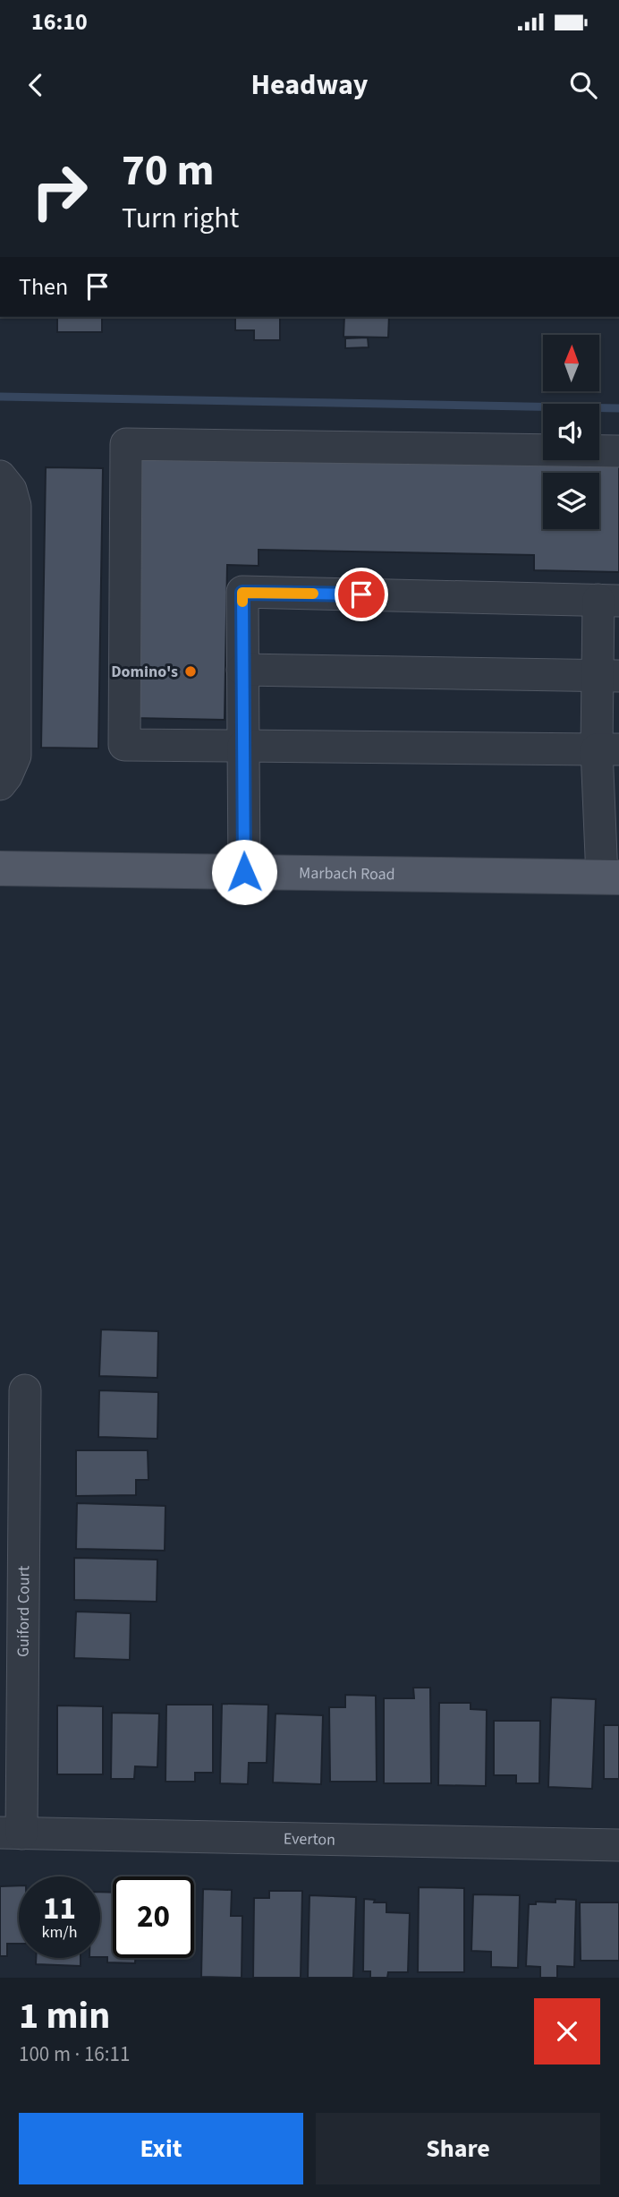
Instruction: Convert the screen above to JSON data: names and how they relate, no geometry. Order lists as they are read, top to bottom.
{
  "streets": {
    "main road": ["Marbach Road"],
    "street": ["Guiford Court", "Everton"]
  },
  "crossings": [
    ["Guiford Court", "Everton"]
  ],
  "places": ["Domino's"],
  "north": "top",
  "page": {
    "status": "16:10",
    "header": "Headway",
    "turn": ["70 m", "Turn right"],
    "then": "Then",
    "speed": "11 km/h",
    "limit": "20",
    "heading": ["1 min", "100 m · 16:11"],
    "buttons": ["Exit", "Share"]
  }
}
